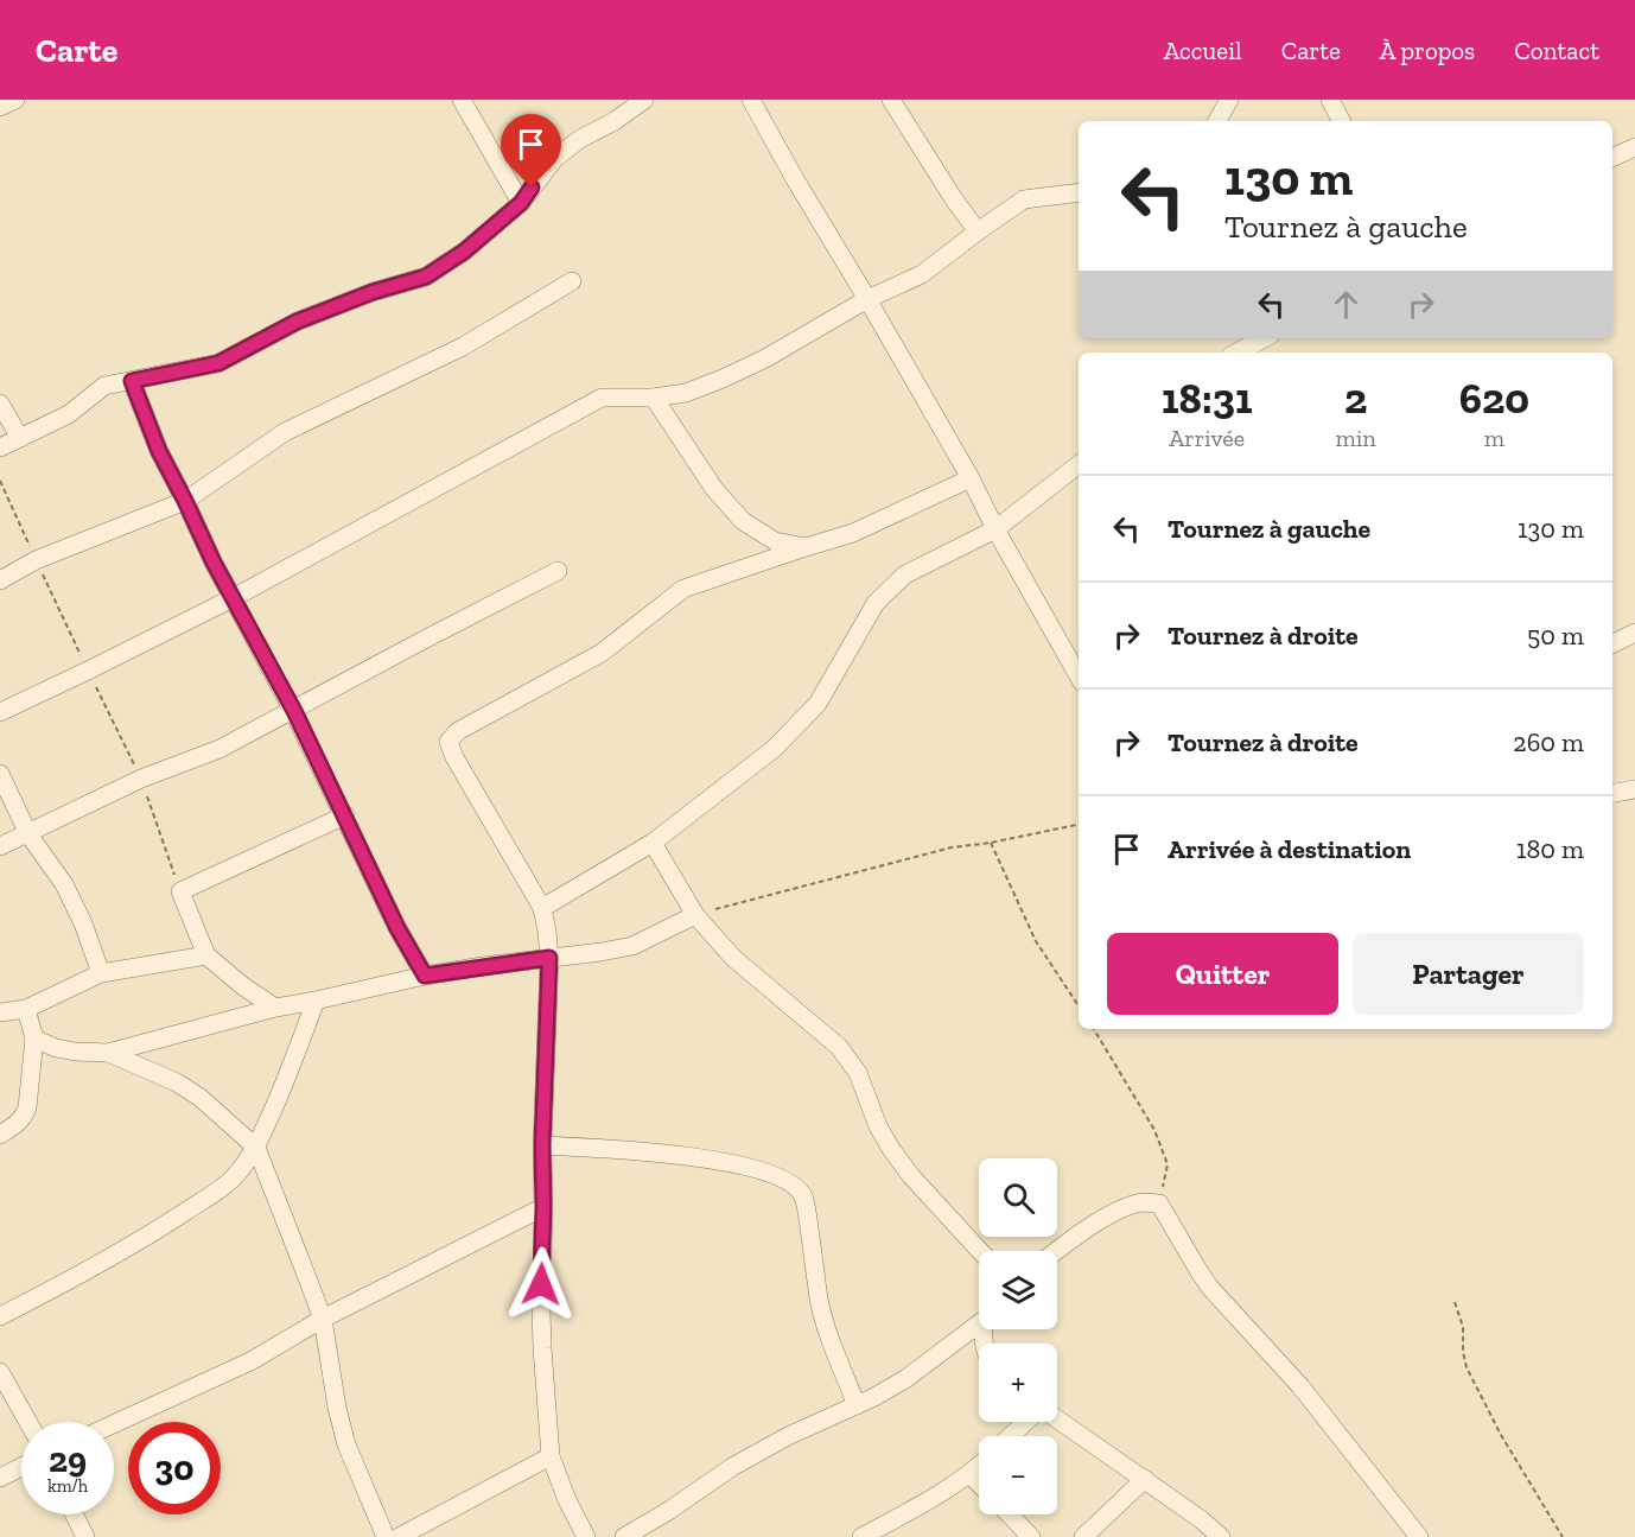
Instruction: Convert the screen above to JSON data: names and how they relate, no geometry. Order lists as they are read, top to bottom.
{
  "page": {
    "header": "Carte",
    "nav": [
      "Accueil",
      "Carte",
      "À propos",
      "Contact"
    ],
    "turn": ["130 m", "Tournez à gauche"],
    "eta": [
      "18:31",
      "Arrivée",
      "2",
      "min",
      "620",
      "m"
    ],
    "list": [
      {
        "name": "Tournez à gauche",
        "value": "130 m"
      },
      {
        "name": "Tournez à droite",
        "value": "50 m"
      },
      {
        "name": "Tournez à droite",
        "value": "260 m"
      },
      {
        "name": "Arrivée à destination",
        "value": "180 m"
      }
    ],
    "buttons": ["Quitter", "Partager"],
    "map_buttons": ["+", "−"],
    "speed": "29 km/h",
    "limit": "30"
  }
}
